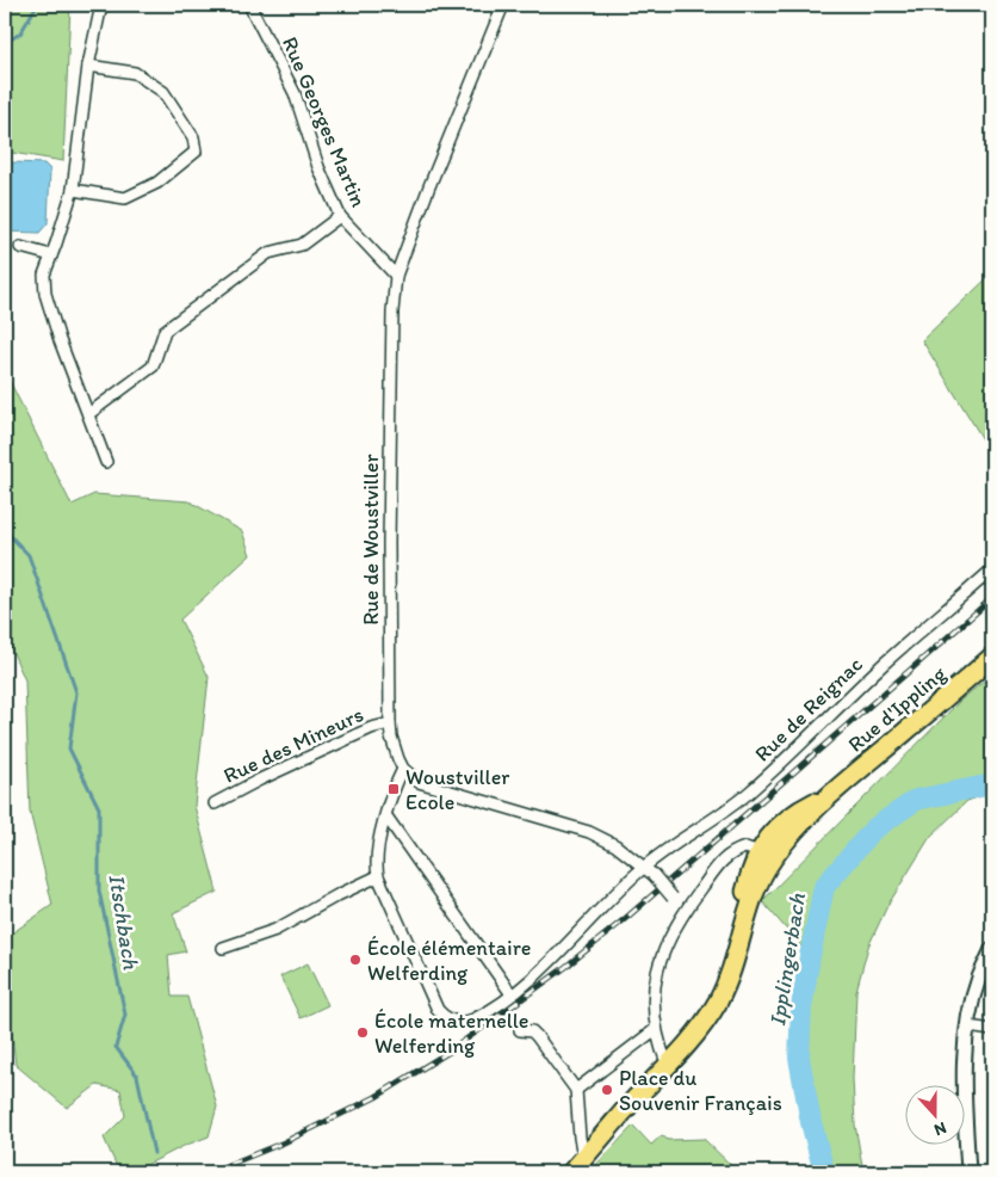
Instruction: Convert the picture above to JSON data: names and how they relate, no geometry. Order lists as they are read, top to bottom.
{
  "streets": {
    "main road": ["Rue d'Ippling"],
    "street": [
      "Rue Georges Martin",
      "Rue de Woustviller",
      "Rue de Reignac",
      "Rue des Mineurs"
    ]
  },
  "crossings": [
    ["Rue Georges Martin", "Rue de Woustviller"],
    ["Rue de Woustviller", "Rue des Mineurs"]
  ],
  "water": ["Itschbach", "Ipplingerbach"],
  "places": {
    "transit": ["Woustviller Ecole"],
    "other": ["École élémentaire Welferding", "École maternelle Welferding", "Place du Souvenir Français"]
  },
  "north": "bottom"
}
